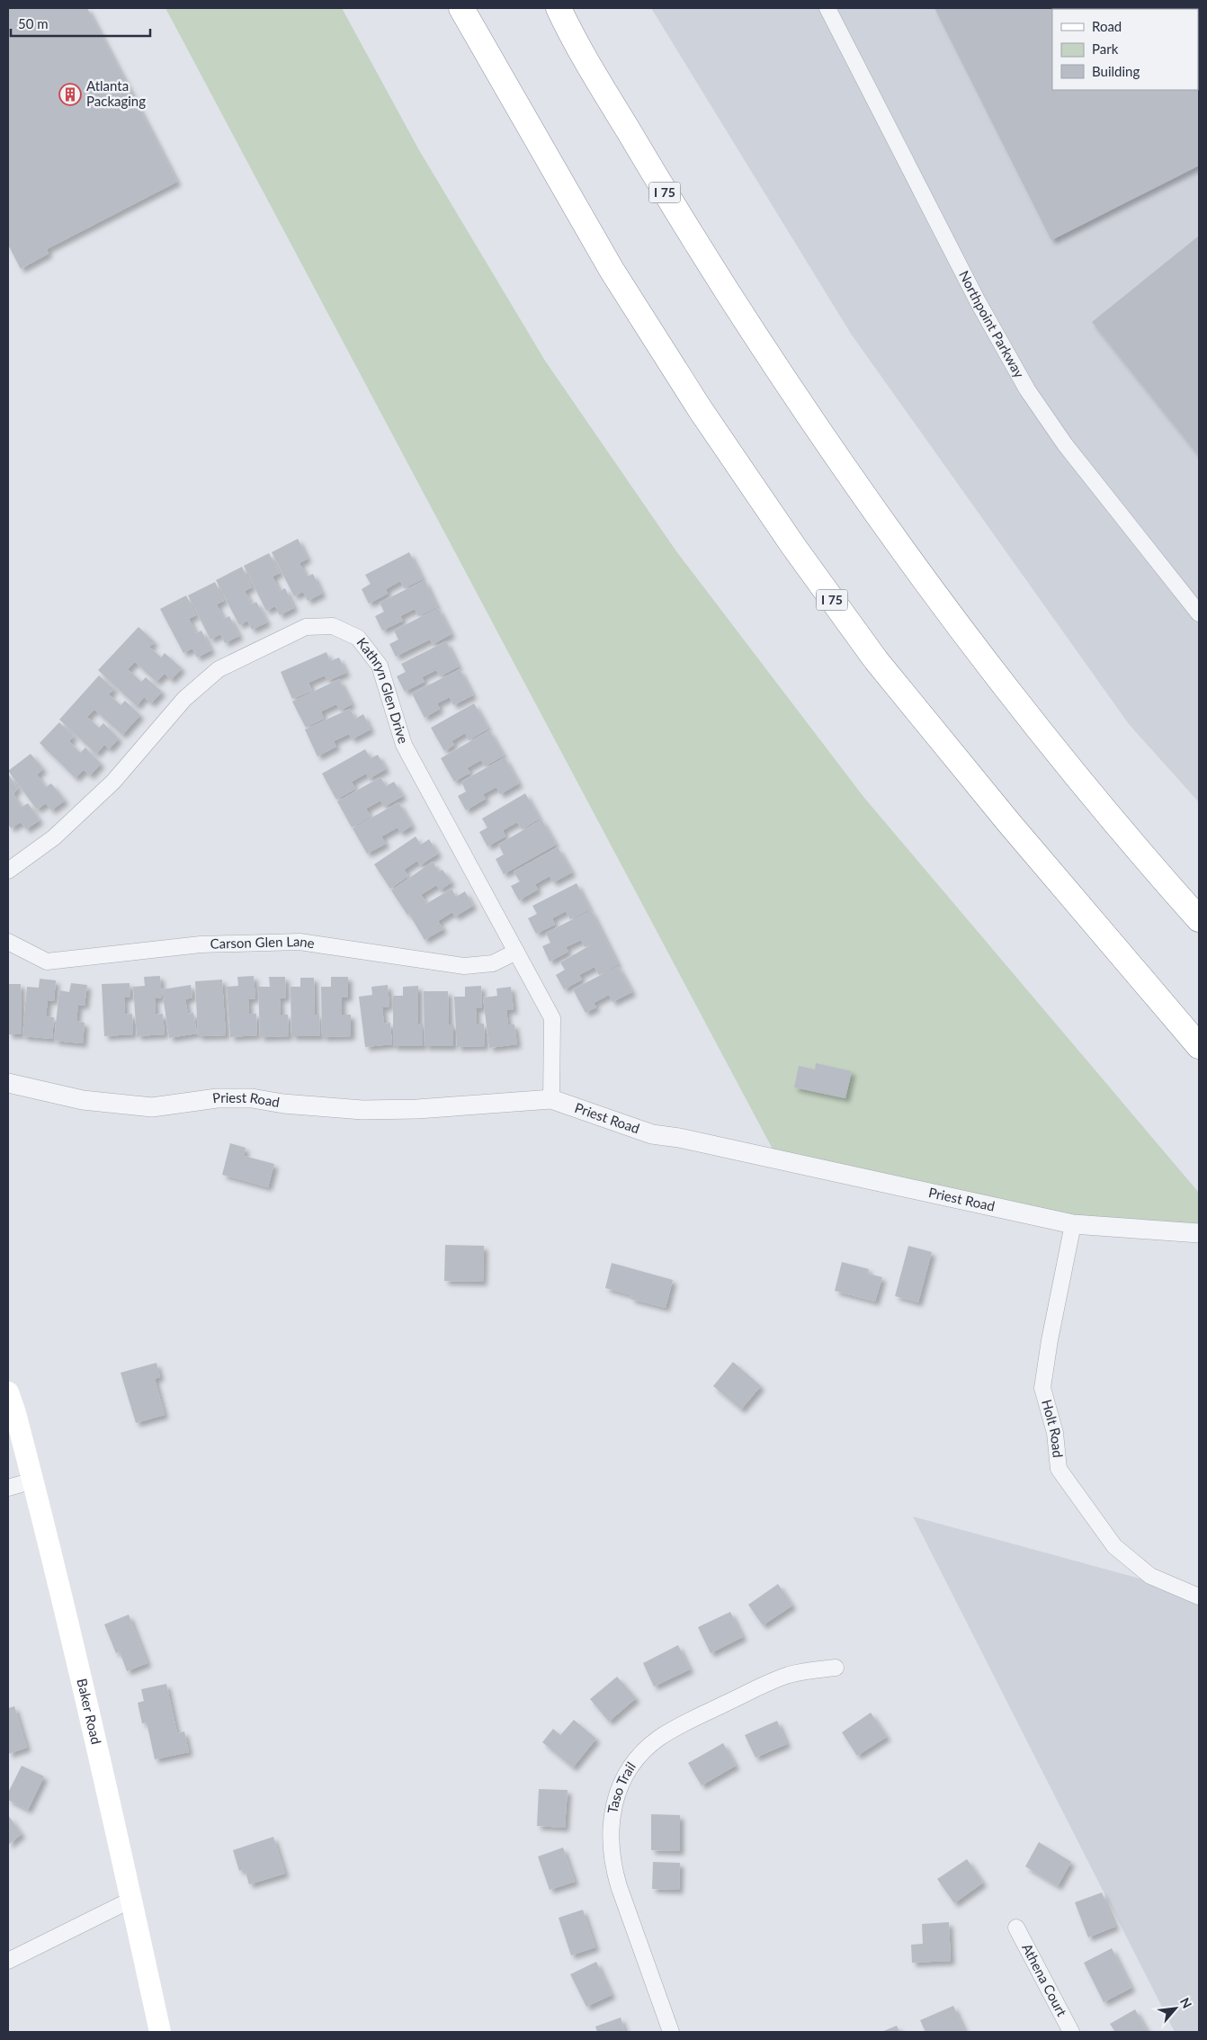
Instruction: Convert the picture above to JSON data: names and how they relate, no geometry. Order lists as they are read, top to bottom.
{
  "streets": {
    "highway": ["I 75"],
    "main road": ["Baker Road"],
    "street": [
      "Northpoint Parkway",
      "Kathryn Glen Drive",
      "Carson Glen Lane",
      "Priest Road",
      "Holt Road",
      "Taso Trail",
      "Athena Court"
    ]
  },
  "crossings": [
    ["Kathryn Glen Drive", "Carson Glen Lane"],
    ["Kathryn Glen Drive", "Priest Road"],
    ["Priest Road", "Holt Road"]
  ],
  "places": {
    "building": ["Atlanta Packaging"]
  },
  "legend": ["Road", "Park", "Building"],
  "scale_bar": "50 m",
  "north": "top right"
}
